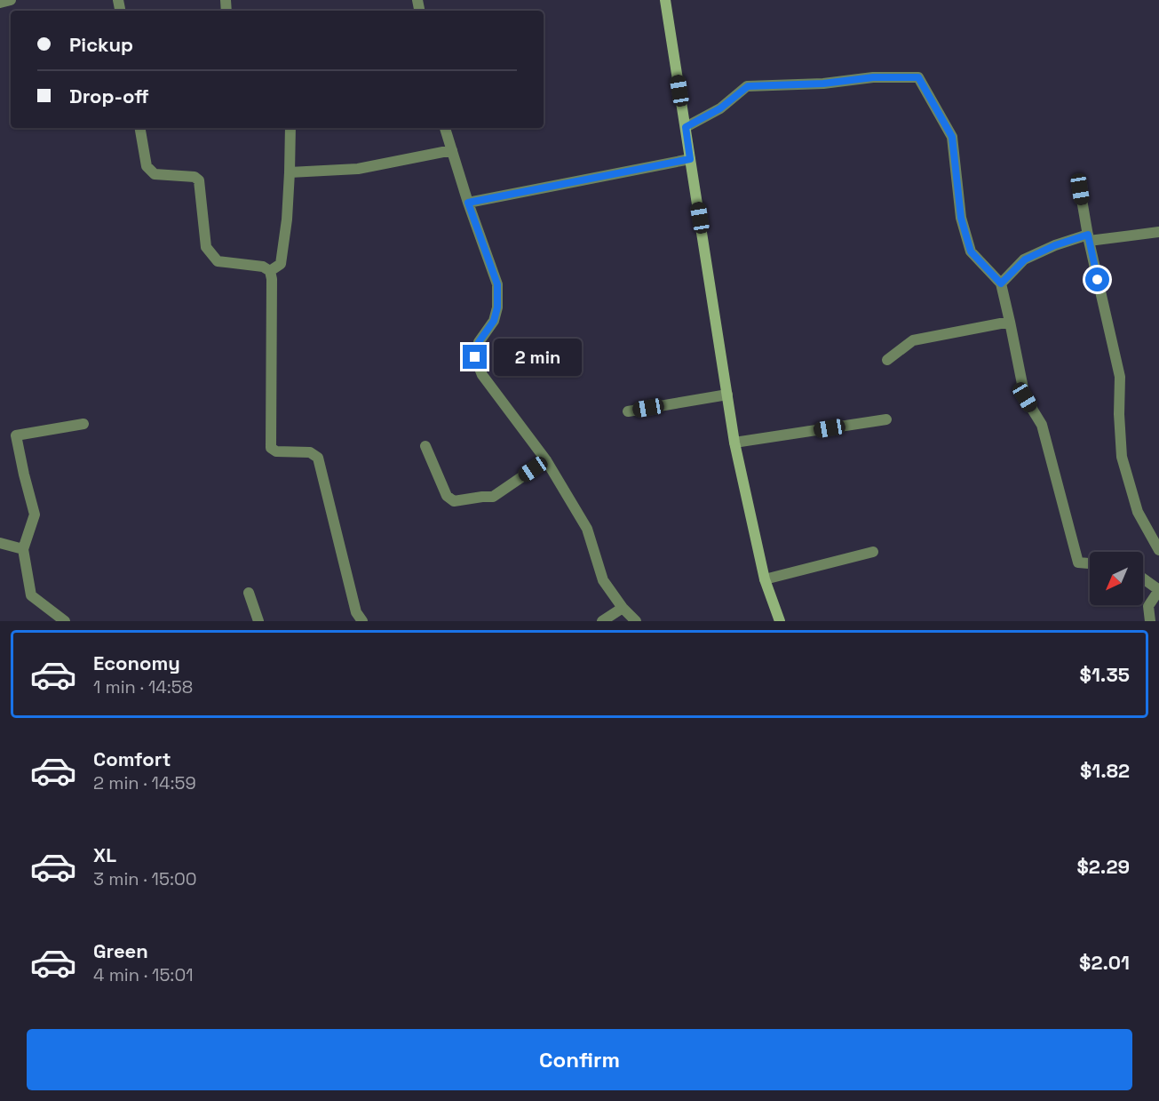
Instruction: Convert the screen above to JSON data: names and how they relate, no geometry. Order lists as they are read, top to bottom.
{
  "north": "bottom left",
  "page": {
    "banner": ["Pickup", "Drop-off"],
    "bubble": "2 min",
    "list": [
      {
        "name": "Economy",
        "note": "1 min · 14:58",
        "value": "$1.35"
      },
      {
        "name": "Comfort",
        "note": "2 min · 14:59",
        "value": "$1.82"
      },
      {
        "name": "XL",
        "note": "3 min · 15:00",
        "value": "$2.29"
      },
      {
        "name": "Green",
        "note": "4 min · 15:01",
        "value": "$2.01"
      }
    ],
    "buttons": "Confirm"
  }
}
